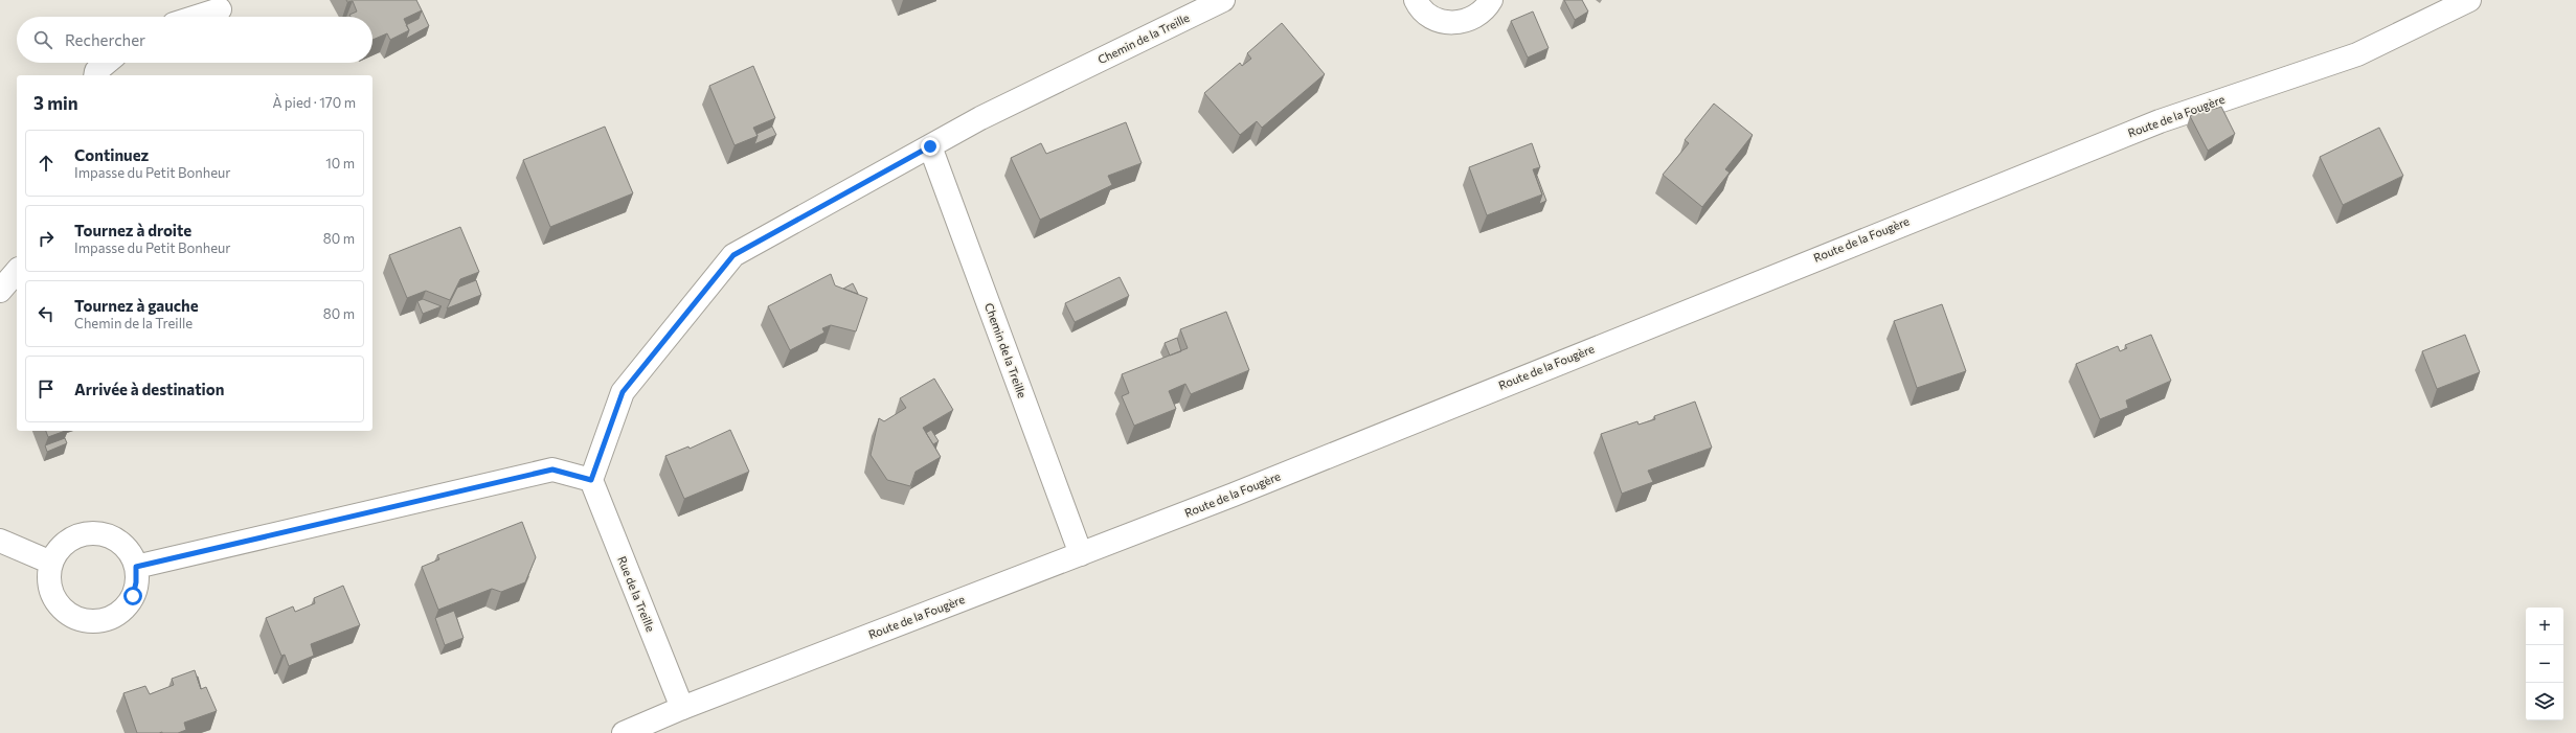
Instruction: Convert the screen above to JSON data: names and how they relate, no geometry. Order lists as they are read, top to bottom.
{
  "streets": {
    "street": ["Chemin de la Treille", "Route de la Fougère", "Rue de la Treille"]
  },
  "crossings": [
    ["Chemin de la Treille", "Route de la Fougère"],
    ["Chemin de la Treille", "Rue de la Treille"],
    ["Route de la Fougère", "Rue de la Treille"]
  ],
  "page": {
    "search": "Rechercher",
    "heading": ["3 min", "À pied · 170 m"],
    "list": [
      ["Continuez", "Impasse du Petit Bonheur", "10 m"],
      ["Tournez à droite", "Impasse du Petit Bonheur", "80 m"],
      ["Tournez à gauche", "Chemin de la Treille", "80 m"],
      "Arrivée à destination"
    ],
    "map_buttons": ["+", "−"]
  }
}
